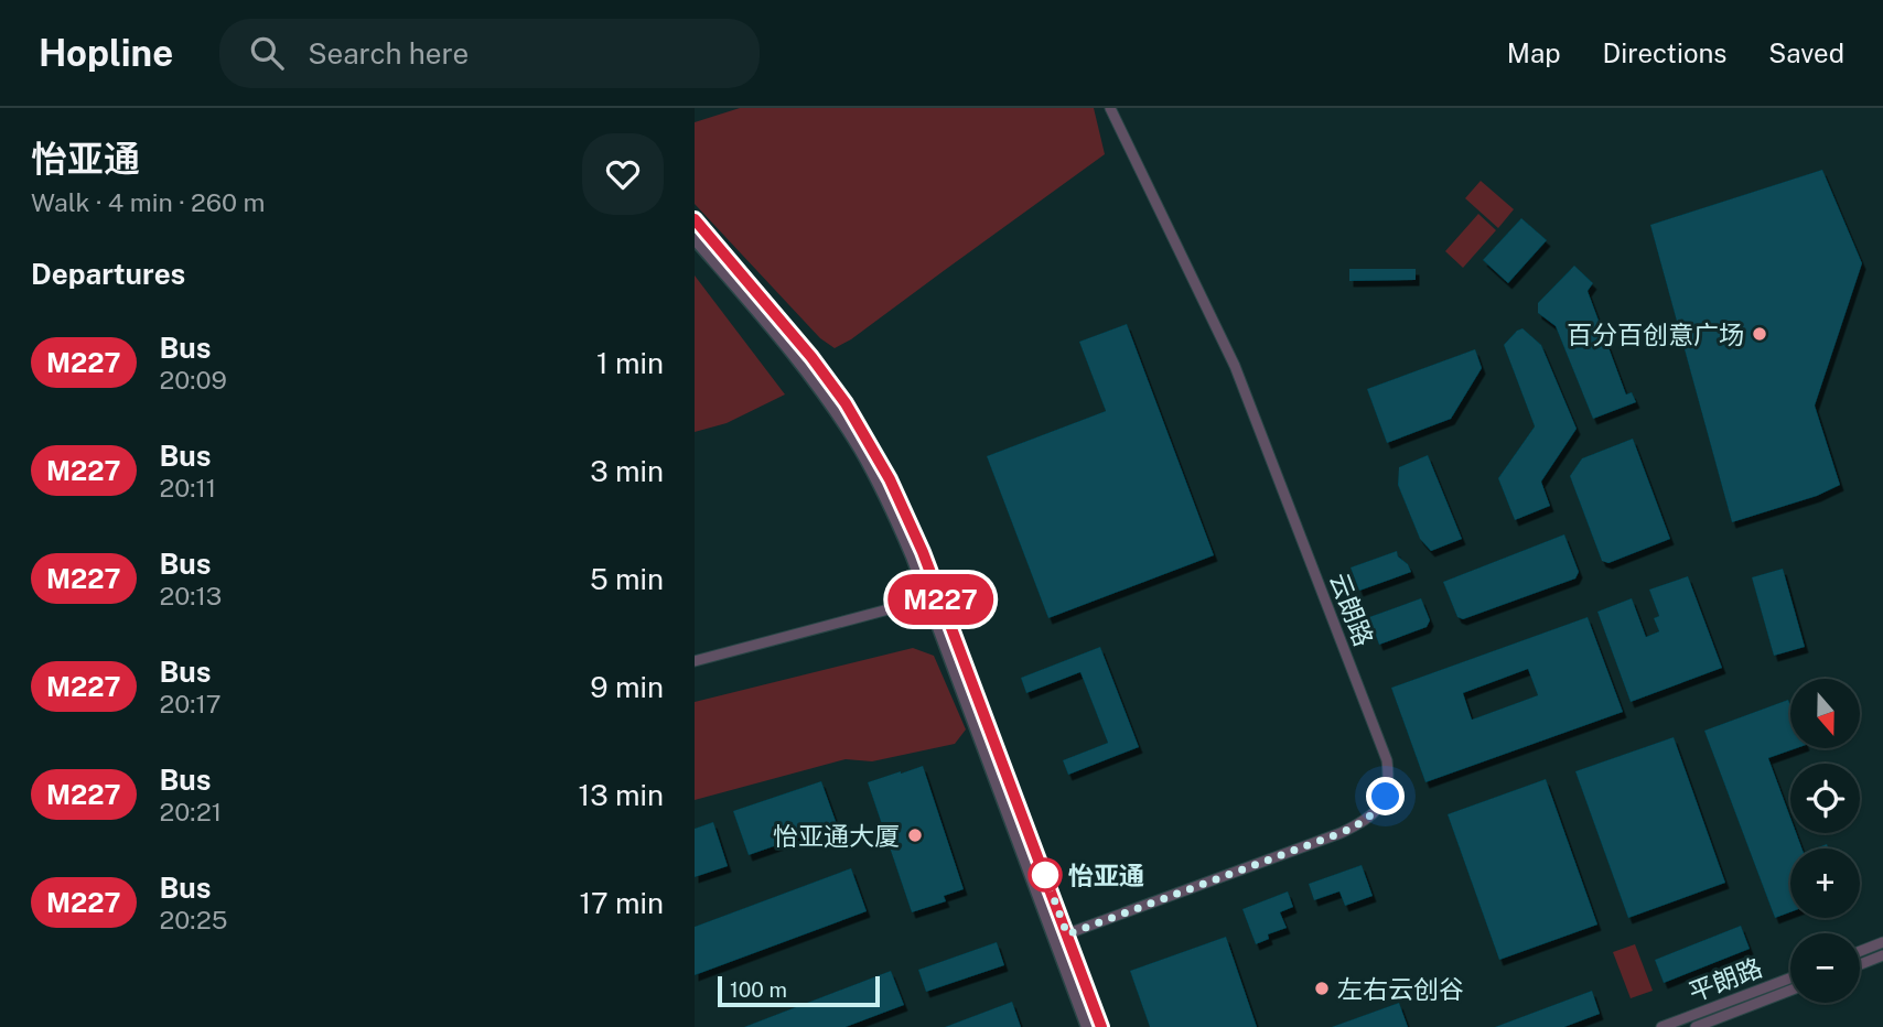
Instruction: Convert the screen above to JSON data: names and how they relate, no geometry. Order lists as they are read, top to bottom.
{
  "streets": {
    "street": ["云朗路", "平朗路"]
  },
  "places": [
    "百分百创意广场",
    "怡亚通大厦",
    "怡亚通",
    "左右云创谷"
  ],
  "lines": ["bus line M227"],
  "scale_bar": "100 m",
  "north": "bottom",
  "page": {
    "header": "Hopline",
    "search": "Search here",
    "nav": ["Map", "Directions", "Saved"],
    "heading": [
      ["怡亚通", "Walk · 4 min · 260 m"],
      "Departures"
    ],
    "on_map": "M227",
    "list": [
      {
        "mark": "M227",
        "name": "Bus",
        "note": "20:09",
        "value": "1 min"
      },
      {
        "mark": "M227",
        "name": "Bus",
        "note": "20:11",
        "value": "3 min"
      },
      {
        "mark": "M227",
        "name": "Bus",
        "note": "20:13",
        "value": "5 min"
      },
      {
        "mark": "M227",
        "name": "Bus",
        "note": "20:17",
        "value": "9 min"
      },
      {
        "mark": "M227",
        "name": "Bus",
        "note": "20:21",
        "value": "13 min"
      },
      {
        "mark": "M227",
        "name": "Bus",
        "note": "20:25",
        "value": "17 min"
      }
    ],
    "map_buttons": ["+", "−"],
    "scale": "100 m"
  }
}
